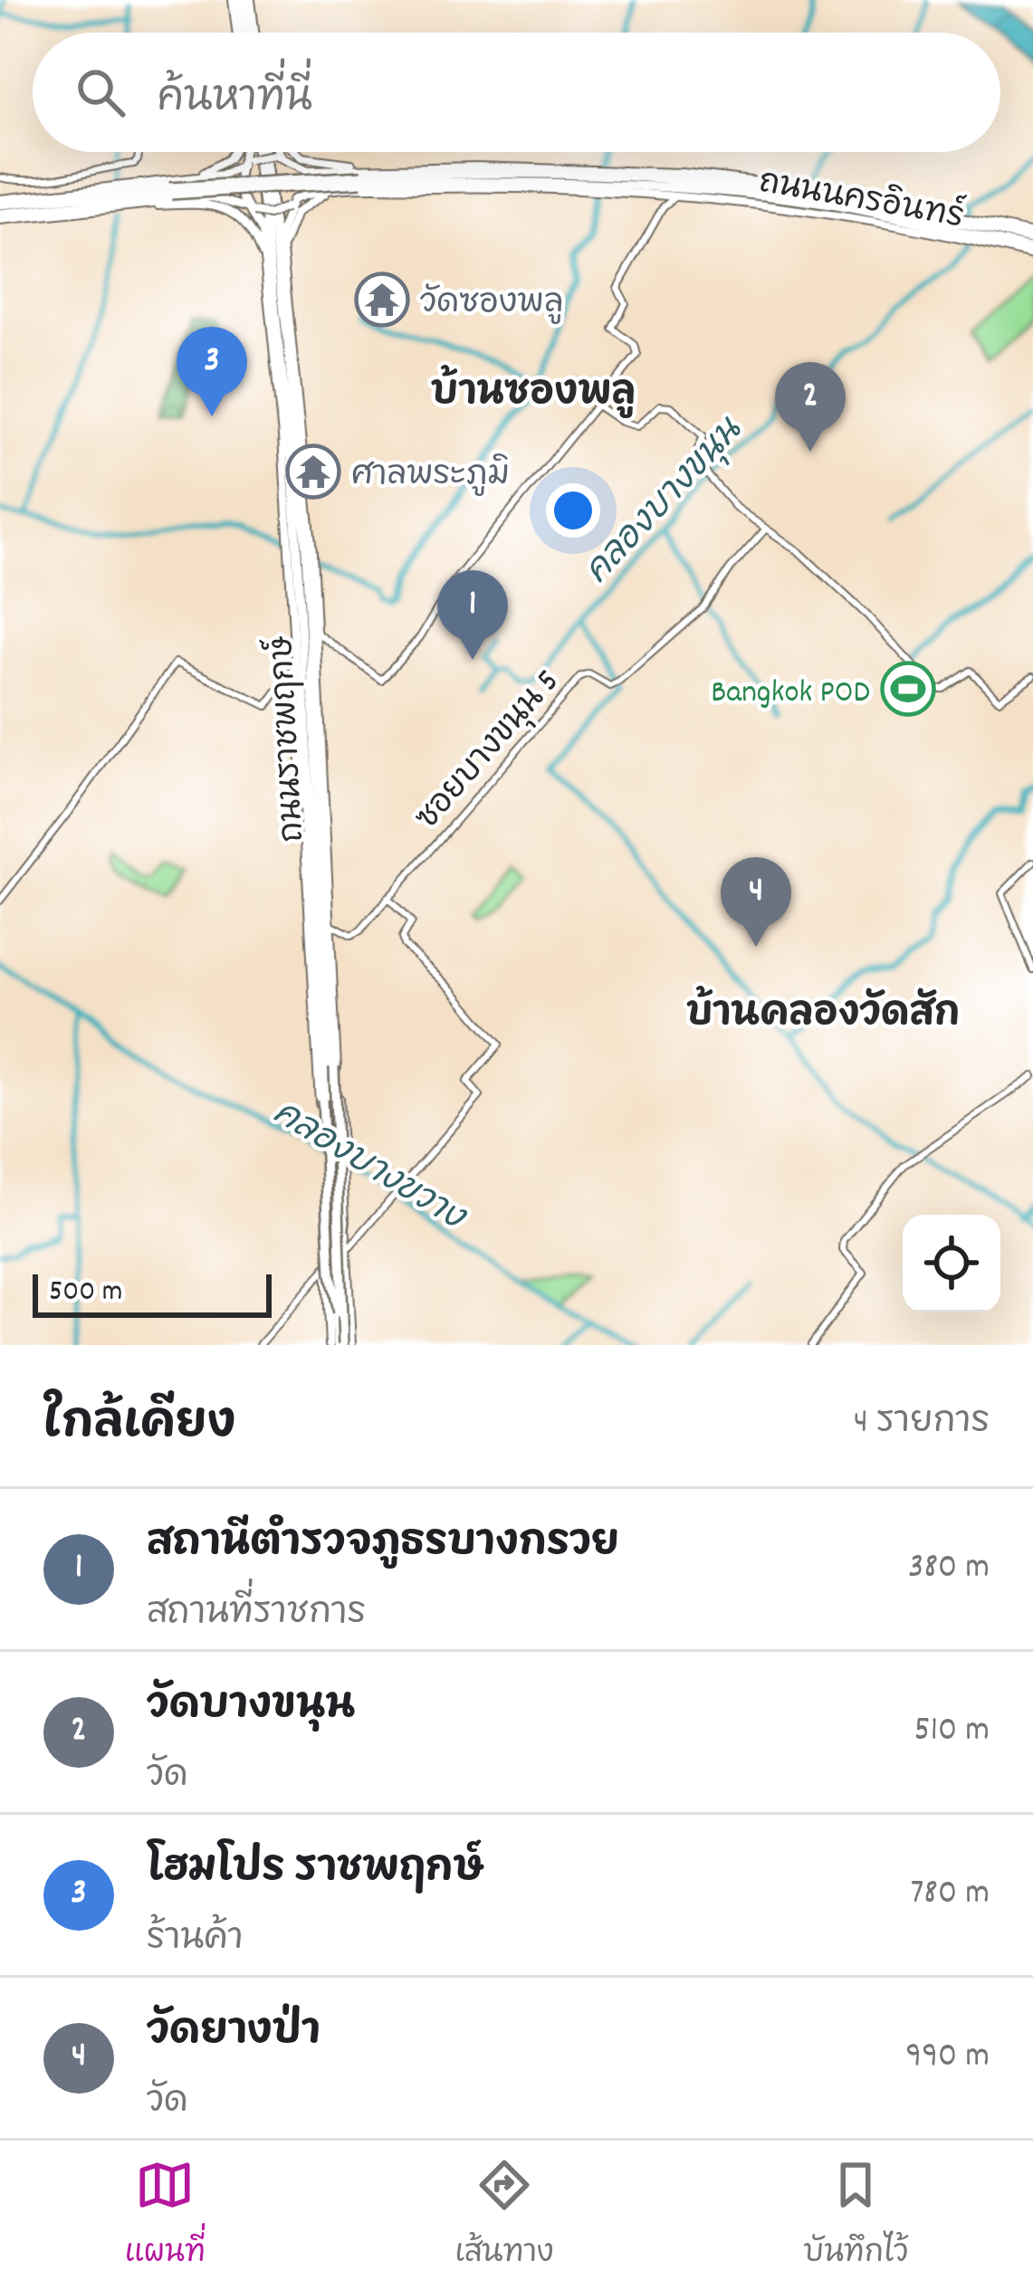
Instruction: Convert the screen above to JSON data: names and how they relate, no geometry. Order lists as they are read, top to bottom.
{
  "streets": {
    "main road": ["ถนนนครอินทร์", "ถนนราชพฤกษ์"],
    "street": ["ซอยบางขนุน 5"]
  },
  "districts": ["บ้านซองพลู", "บ้านคลองวัดสัก"],
  "water": ["คลองบางขนุน", "คลองบางขวาง"],
  "places": {
    "temple": ["วัดซองพลู", "ศาลพระภูมิ"],
    "sports": ["Bangkok POD"]
  },
  "scale_bar": "500 m",
  "page": {
    "search": "ค้นหาที่นี่",
    "pins": [
      "3",
      "2",
      "1",
      "4"
    ],
    "scale": "500 m",
    "heading": ["ใกล้เคียง", "4 รายการ"],
    "list": [
      {
        "mark": "1",
        "name": "สถานีตำรวจภูธรบางกรวย",
        "note": "สถานที่ราชการ",
        "value": "380 m"
      },
      {
        "mark": "2",
        "name": "วัดบางขนุน",
        "note": "วัด",
        "value": "510 m"
      },
      {
        "mark": "3",
        "name": "โฮมโปร ราชพฤกษ์",
        "note": "ร้านค้า",
        "value": "780 m"
      },
      {
        "mark": "4",
        "name": "วัดยางป่า",
        "note": "วัด",
        "value": "990 m"
      }
    ],
    "nav": ["แผนที่", "เส้นทาง", "บันทึกไว้"]
  }
}
